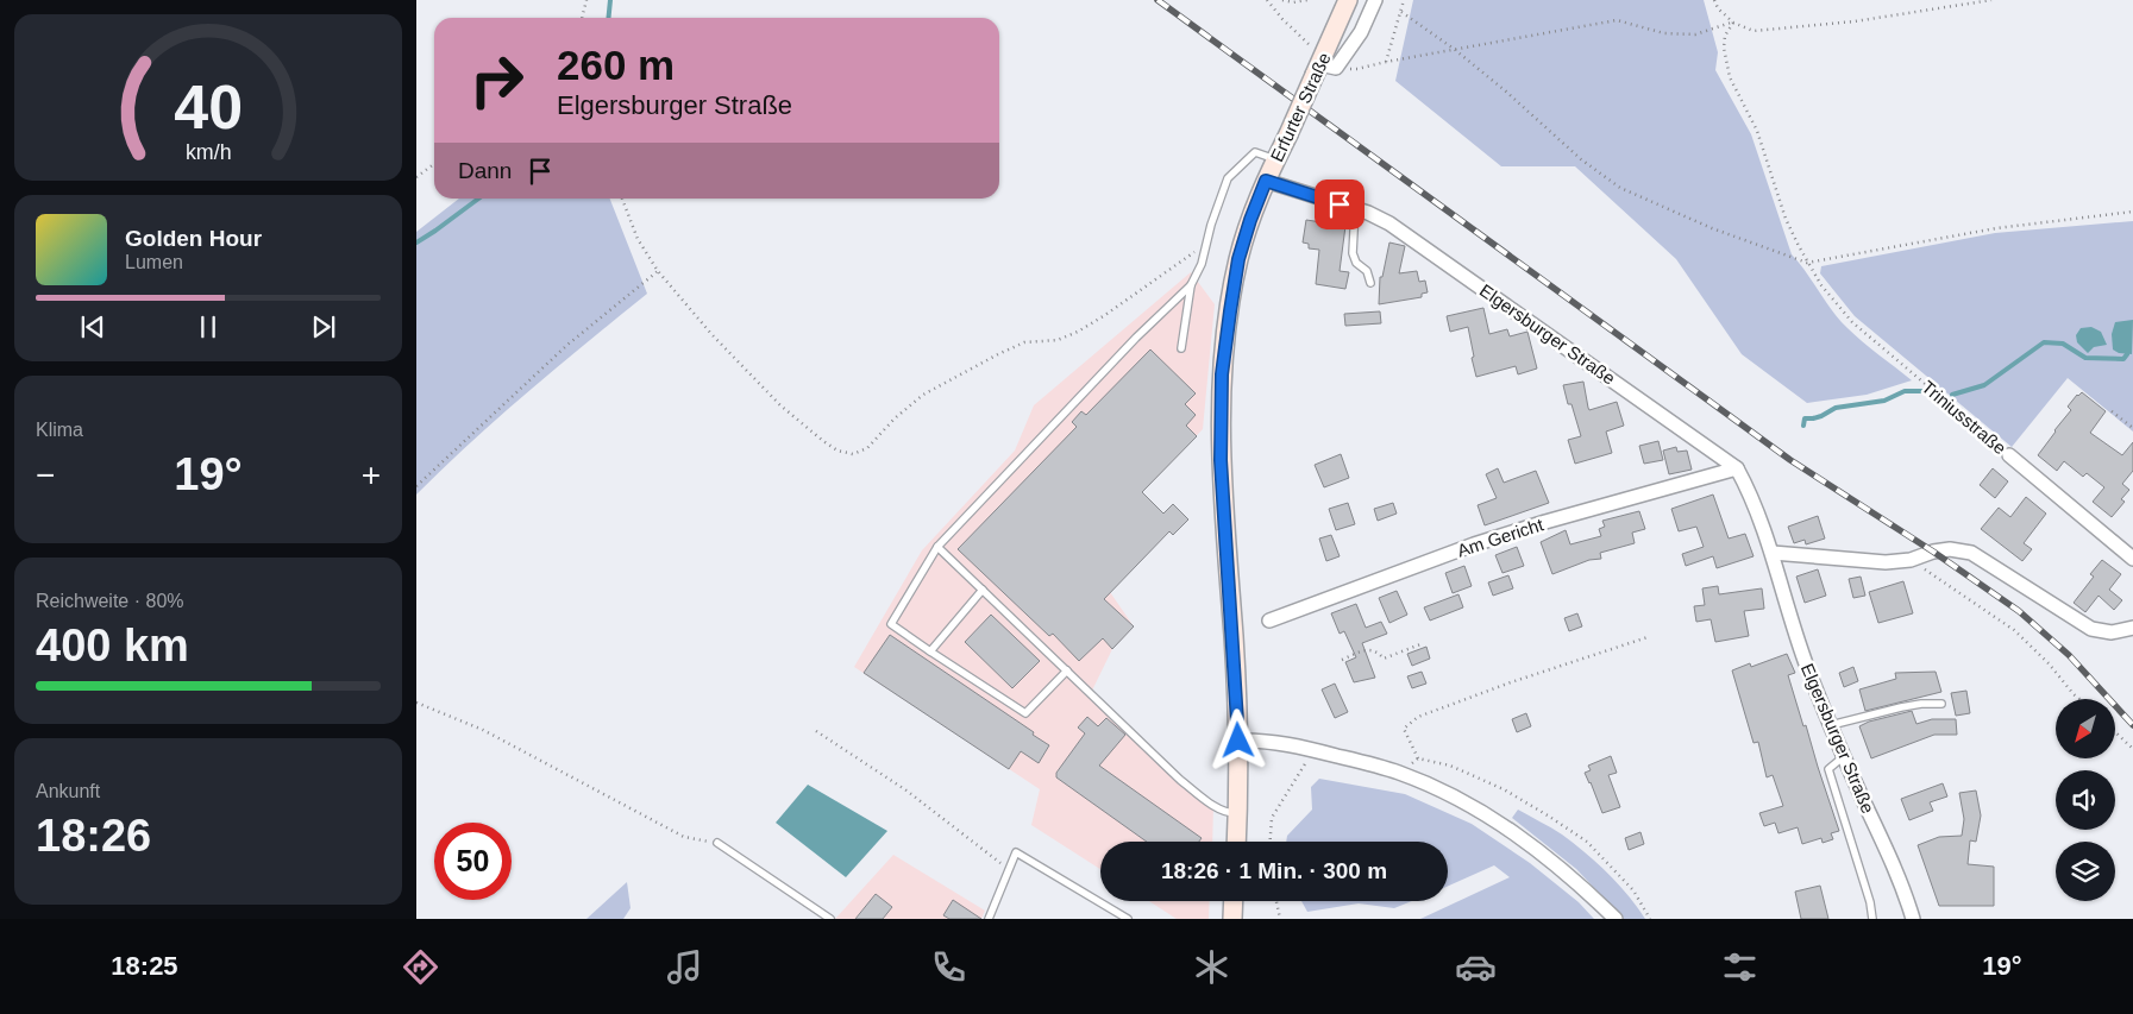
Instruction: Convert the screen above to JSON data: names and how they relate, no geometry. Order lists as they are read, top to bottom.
{
  "streets": {
    "main road": ["Erfurter Straße"],
    "street": ["Elgersburger Straße", "Triniusstraße", "Am Gericht"]
  },
  "crossings": [
    ["Erfurter Straße", "Elgersburger Straße"],
    ["Elgersburger Straße", "Am Gericht"]
  ],
  "north": "bottom left",
  "page": {
    "turn": ["260 m", "Elgersburger Straße"],
    "then": "Dann",
    "song": ["Golden Hour", "Lumen"],
    "tile": [
      "Klima",
      ["Reichweite · 80%", "400 km"],
      ["Ankunft", "18:26"]
    ],
    "heat": ["−", "19°", "+"],
    "limit": "50",
    "trip": "18:26 · 1 Min. · 300 m",
    "tabs": ["18:25", "19°"],
    "gauge": ["40", "km/h"]
  }
}
